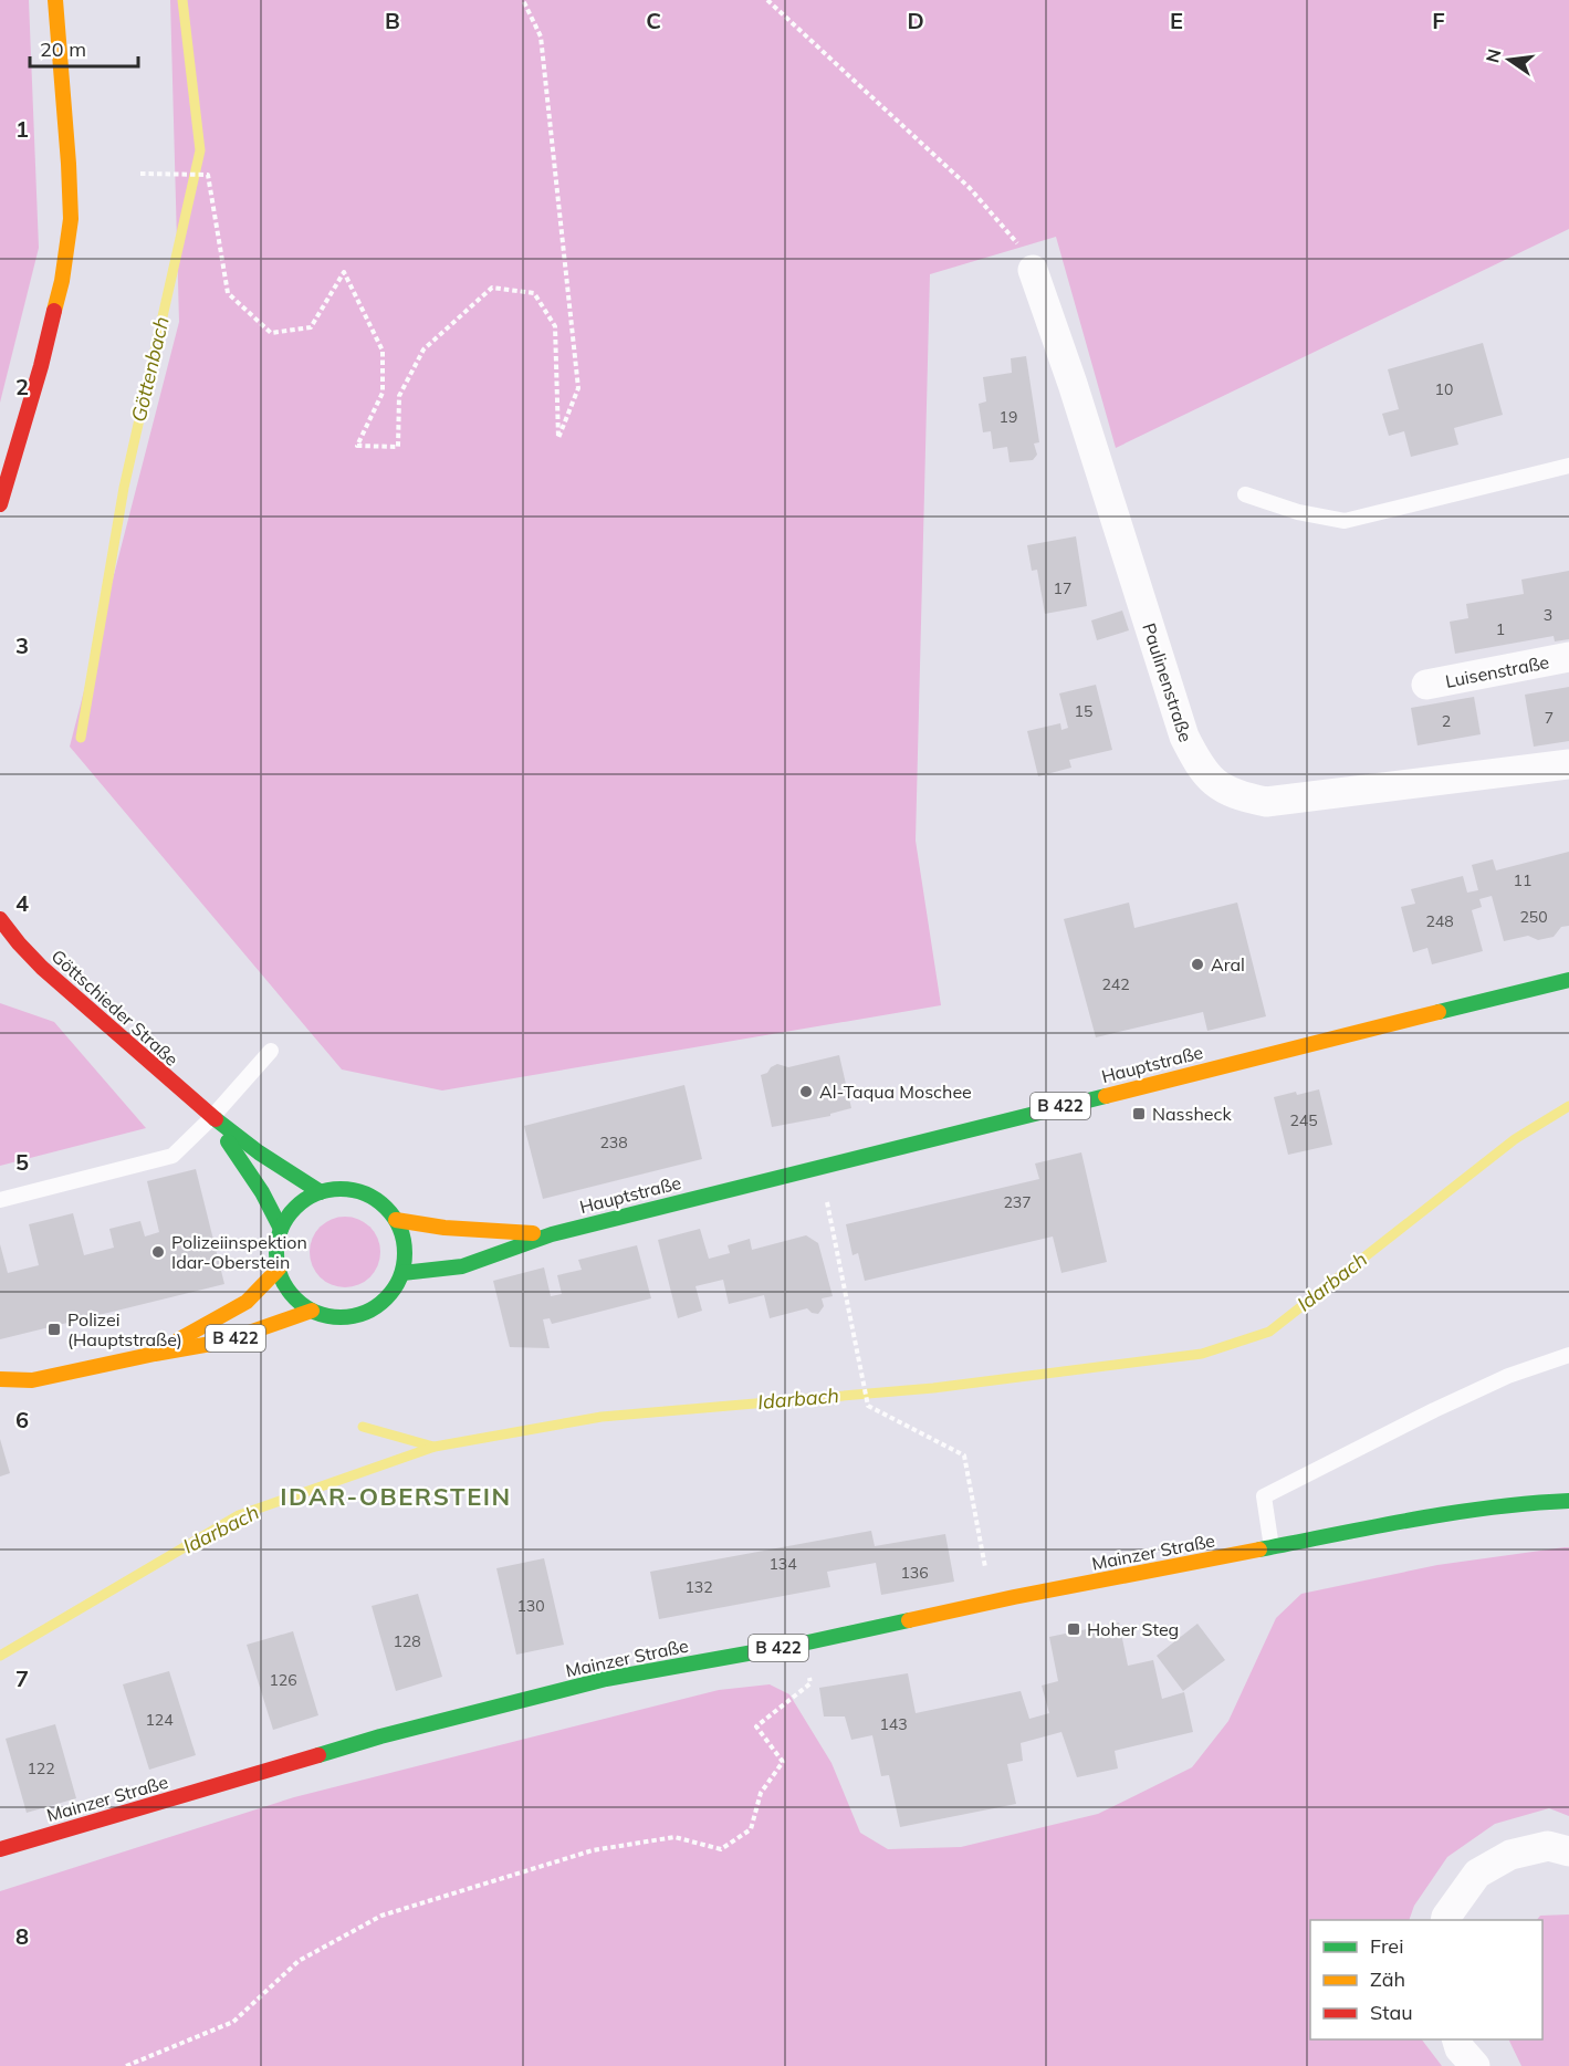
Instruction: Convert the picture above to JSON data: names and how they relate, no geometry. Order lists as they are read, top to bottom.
{
  "streets": {
    "main road": [
      "Göttschieder Straße",
      "Hauptstraße",
      "B 422",
      "Mainzer Straße"
    ],
    "street": ["Luisenstraße", "Paulinenstraße"]
  },
  "crossings": [
    ["Göttschieder Straße", "Hauptstraße"],
    ["Göttschieder Straße", "B 422"],
    ["Hauptstraße", "B 422"]
  ],
  "districts": ["IDAR-OBERSTEIN"],
  "water": ["Göttenbach", "Idarbach"],
  "places": {
    "other": ["Aral", "Al-Taqua Moschee", "Polizeiinspektion Idar-Oberstein"],
    "transit": ["Nassheck", "Polizei (Hauptstraße)", "Hoher Steg"]
  },
  "house_numbers": [
    "10",
    "19",
    "17",
    "3",
    "1",
    "15",
    "7",
    "2",
    "11",
    "250",
    "248",
    "242",
    "245",
    "238",
    "237",
    "134",
    "136",
    "132",
    "130",
    "128",
    "126",
    "124",
    "143",
    "122"
  ],
  "legend": ["Frei", "Zäh", "Stau"],
  "scale_bar": "20 m",
  "north": "left",
  "grid": {
    "columns": [
      "B",
      "C",
      "D",
      "E",
      "F"
    ],
    "rows": [
      "1",
      "2",
      "3",
      "4",
      "5",
      "6",
      "7",
      "8"
    ]
  }
}
